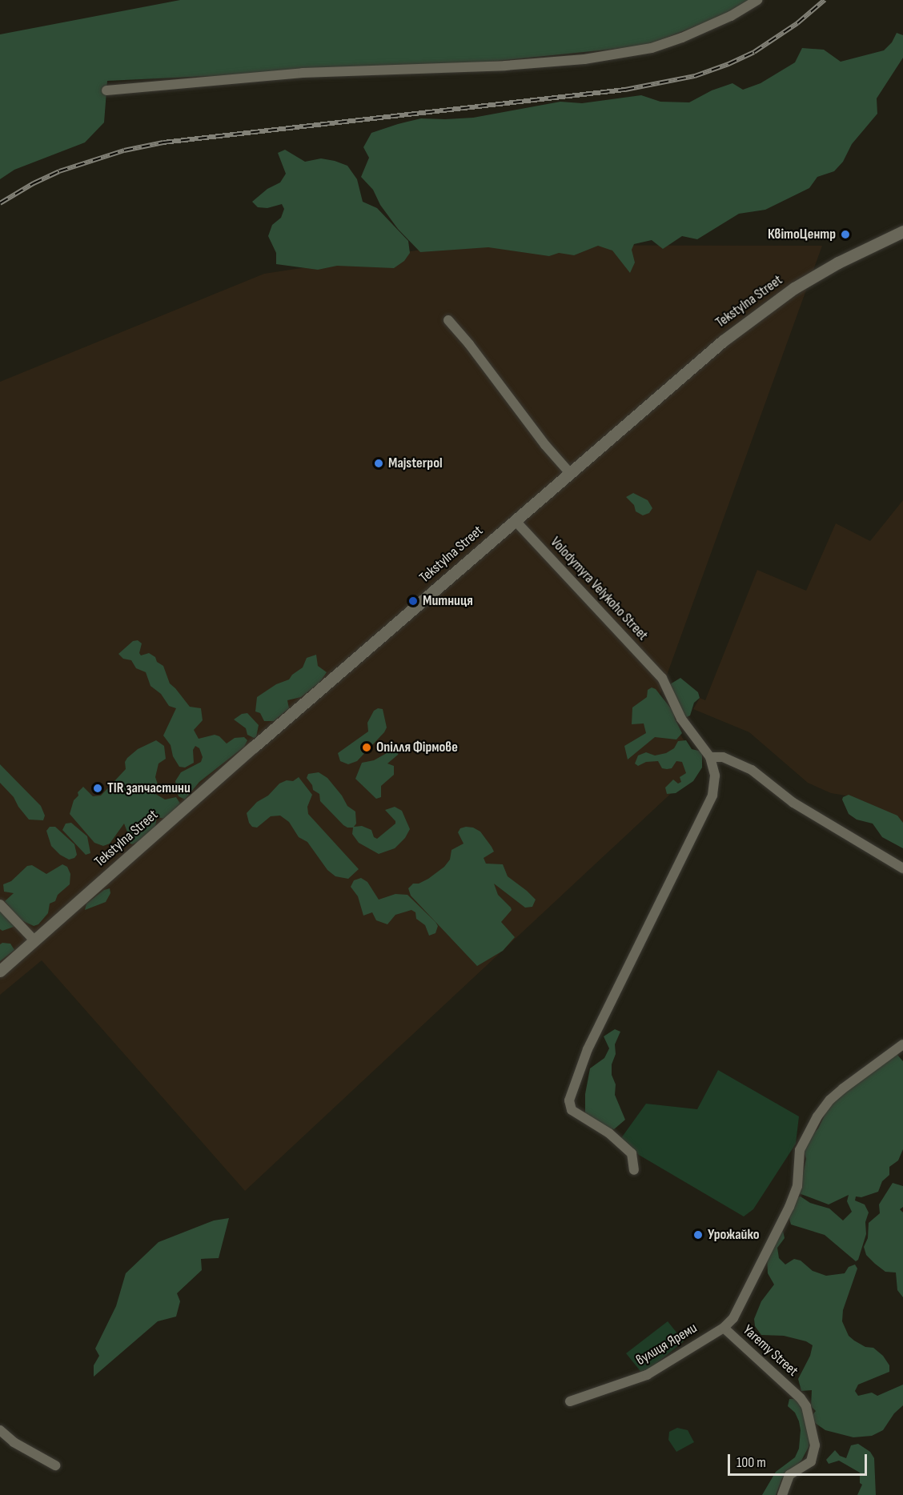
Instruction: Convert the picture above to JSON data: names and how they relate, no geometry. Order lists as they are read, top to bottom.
{
  "streets": {
    "street": [
      "Tekstylna Street",
      "Volodymyra Velykoho Street",
      "вулиця Яреми",
      "Yaremy Street"
    ]
  },
  "crossings": [
    ["Tekstylna Street", "Volodymyra Velykoho Street"],
    ["вулиця Яреми", "Yaremy Street"]
  ],
  "places": [
    "КвітоЦентр",
    "Majsterpol",
    "Митниця",
    "Опілля Фірмове",
    "TIR запчастини",
    "Урожайко"
  ],
  "scale_bar": "100 m"
}
